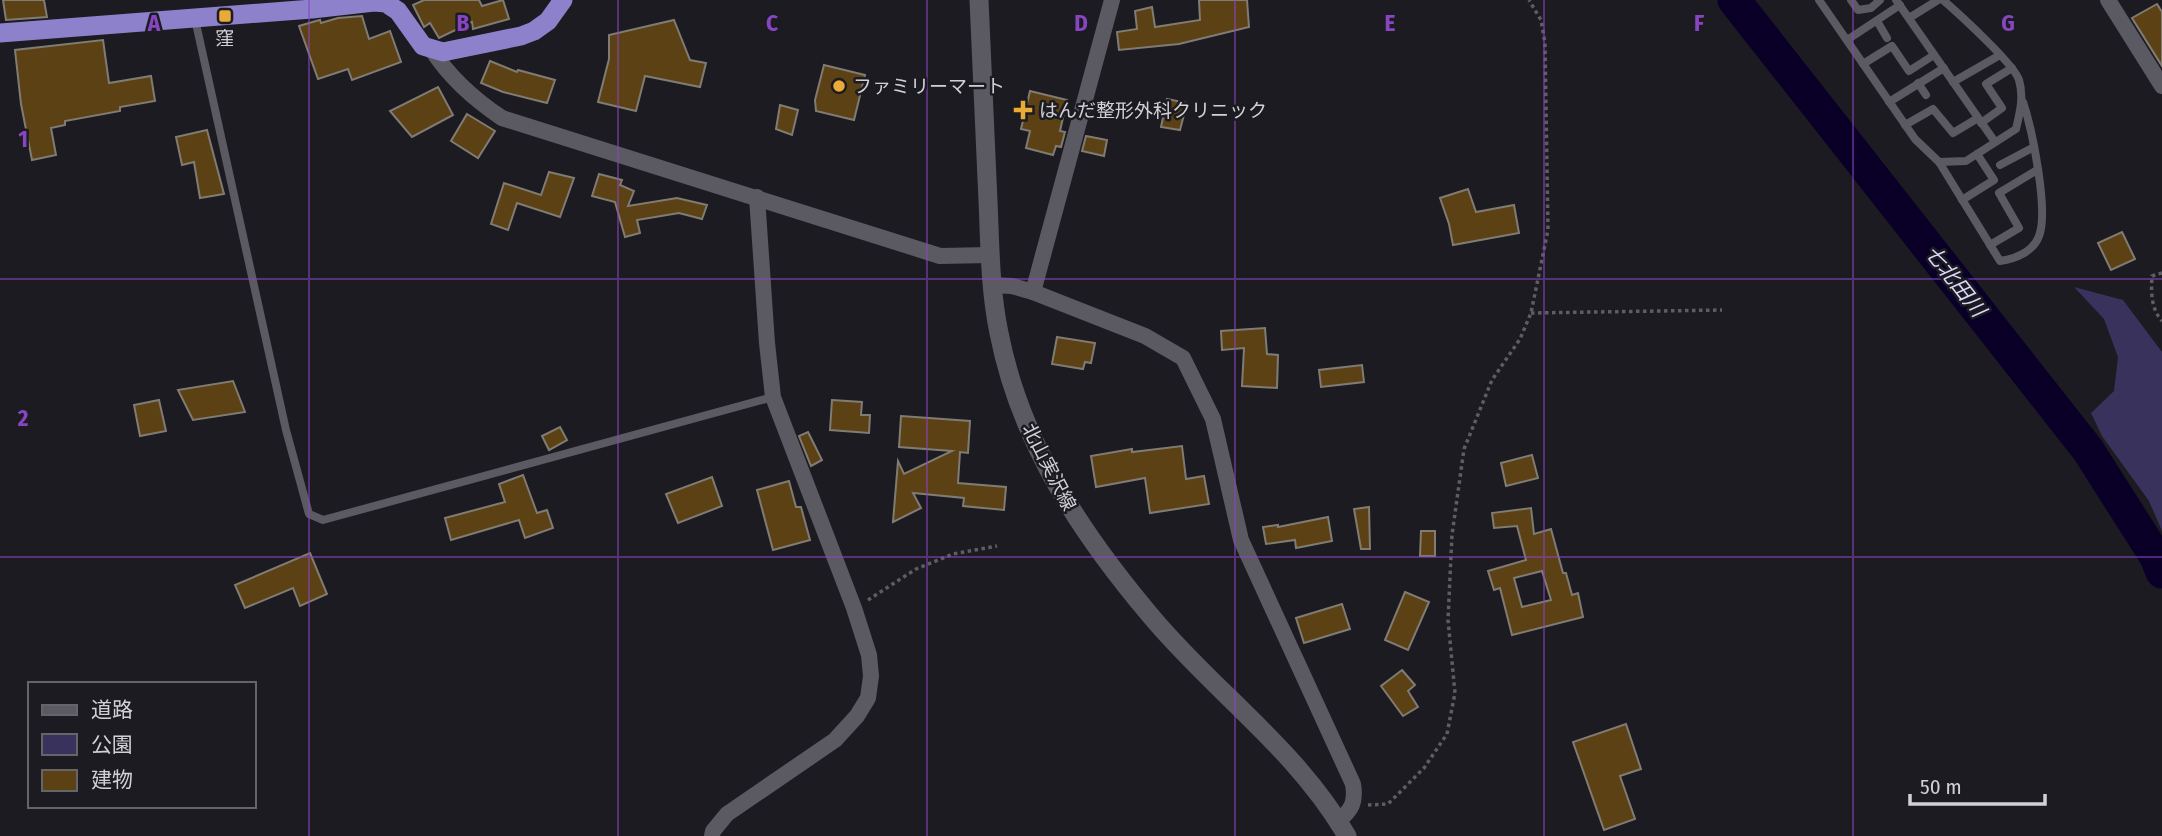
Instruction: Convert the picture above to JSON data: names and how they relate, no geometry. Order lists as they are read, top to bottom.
{
  "streets": {
    "street": ["北山実沢線"]
  },
  "water": ["七北田川"],
  "places": {
    "transit": ["窪"],
    "other": ["ファミリーマート"],
    "health": ["はんだ整形外科クリニック"]
  },
  "legend": ["道路", "公園", "建物"],
  "scale_bar": "50 m",
  "grid": {
    "columns": [
      "A",
      "B",
      "C",
      "D",
      "E",
      "F",
      "G"
    ],
    "rows": ["1", "2"]
  }
}
